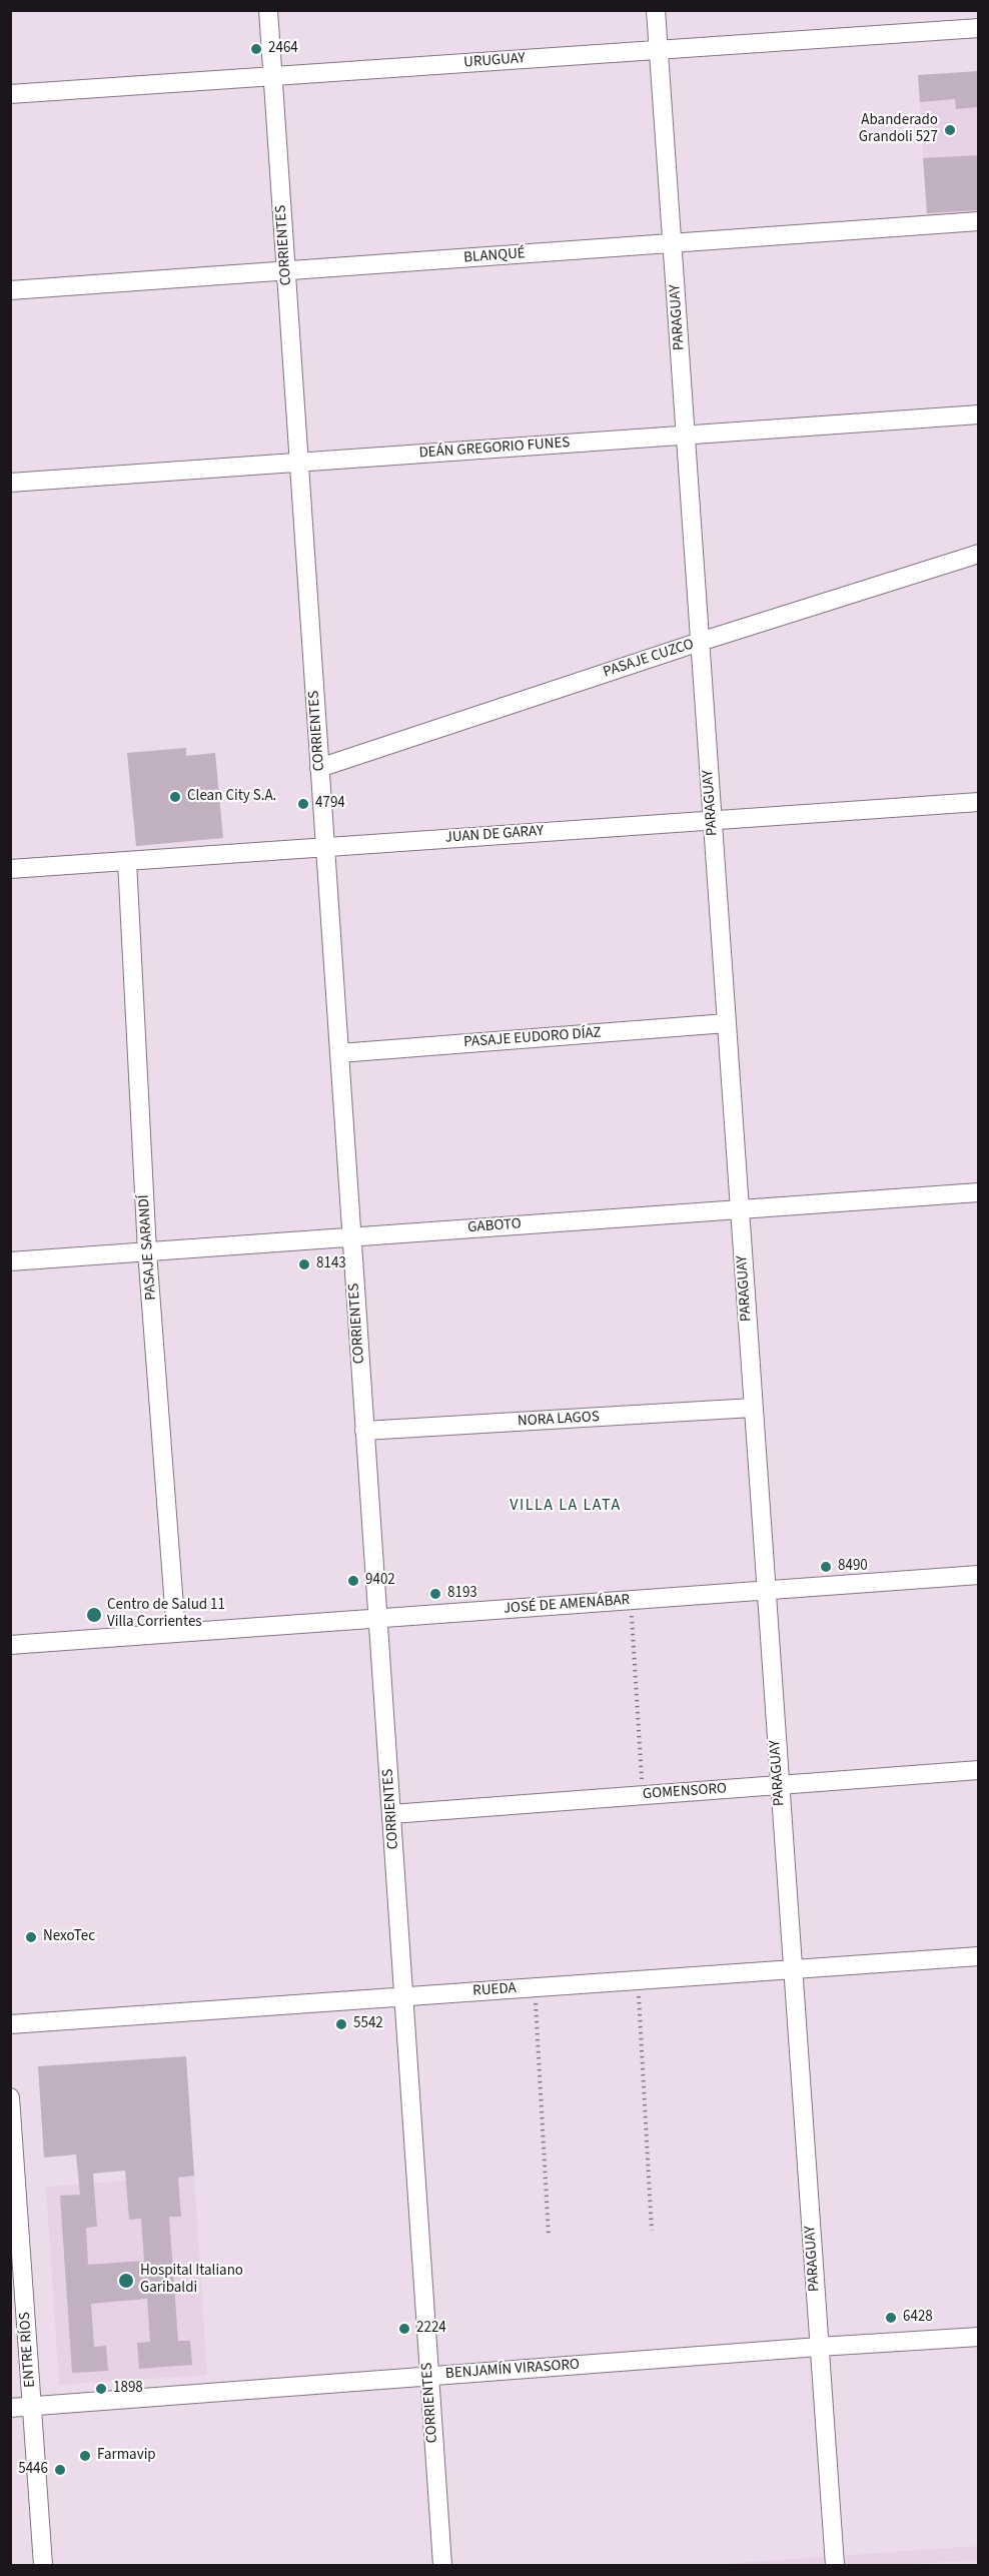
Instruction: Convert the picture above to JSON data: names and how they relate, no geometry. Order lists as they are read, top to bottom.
{
  "streets": {
    "street": [
      "URUGUAY",
      "CORRIENTES",
      "BLANQUÉ",
      "PARAGUAY",
      "DEÁN GREGORIO FUNES",
      "PASAJE CUZCO",
      "JUAN DE GARAY",
      "PASAJE EUDORO DÍAZ",
      "GABOTO",
      "PASAJE SARANDÍ",
      "NORA LAGOS",
      "JOSÉ DE AMENÁBAR",
      "GOMENSORO",
      "RUEDA",
      "ENTRE RÍOS",
      "BENJAMÍN VIRASORO"
    ]
  },
  "crossings": [
    ["URUGUAY", "CORRIENTES"],
    ["URUGUAY", "PARAGUAY"],
    ["CORRIENTES", "BLANQUÉ"],
    ["CORRIENTES", "DEÁN GREGORIO FUNES"],
    ["CORRIENTES", "PASAJE CUZCO"],
    ["CORRIENTES", "JUAN DE GARAY"],
    ["CORRIENTES", "PASAJE EUDORO DÍAZ"],
    ["CORRIENTES", "GABOTO"],
    ["CORRIENTES", "NORA LAGOS"],
    ["CORRIENTES", "JOSÉ DE AMENÁBAR"],
    ["CORRIENTES", "GOMENSORO"],
    ["CORRIENTES", "RUEDA"],
    ["CORRIENTES", "BENJAMÍN VIRASORO"],
    ["BLANQUÉ", "PARAGUAY"],
    ["PARAGUAY", "DEÁN GREGORIO FUNES"],
    ["PARAGUAY", "PASAJE CUZCO"],
    ["PARAGUAY", "JUAN DE GARAY"],
    ["PARAGUAY", "PASAJE EUDORO DÍAZ"],
    ["PARAGUAY", "GABOTO"],
    ["PARAGUAY", "NORA LAGOS"],
    ["PARAGUAY", "JOSÉ DE AMENÁBAR"],
    ["PARAGUAY", "GOMENSORO"],
    ["PARAGUAY", "RUEDA"],
    ["PARAGUAY", "BENJAMÍN VIRASORO"],
    ["JUAN DE GARAY", "PASAJE SARANDÍ"],
    ["GABOTO", "PASAJE SARANDÍ"],
    ["PASAJE SARANDÍ", "JOSÉ DE AMENÁBAR"],
    ["ENTRE RÍOS", "BENJAMÍN VIRASORO"]
  ],
  "districts": ["VILLA LA LATA"],
  "places": [
    "2464",
    "Abanderado Grandoli 527",
    "Clean City S.A.",
    "4794",
    "8143",
    "8490",
    "9402",
    "8193",
    "Centro de Salud 11 Villa Corrientes",
    "NexoTec",
    "5542",
    "Hospital Italiano Garibaldi",
    "6428",
    "2224",
    "1898",
    "Farmavip",
    "5446"
  ]
}
